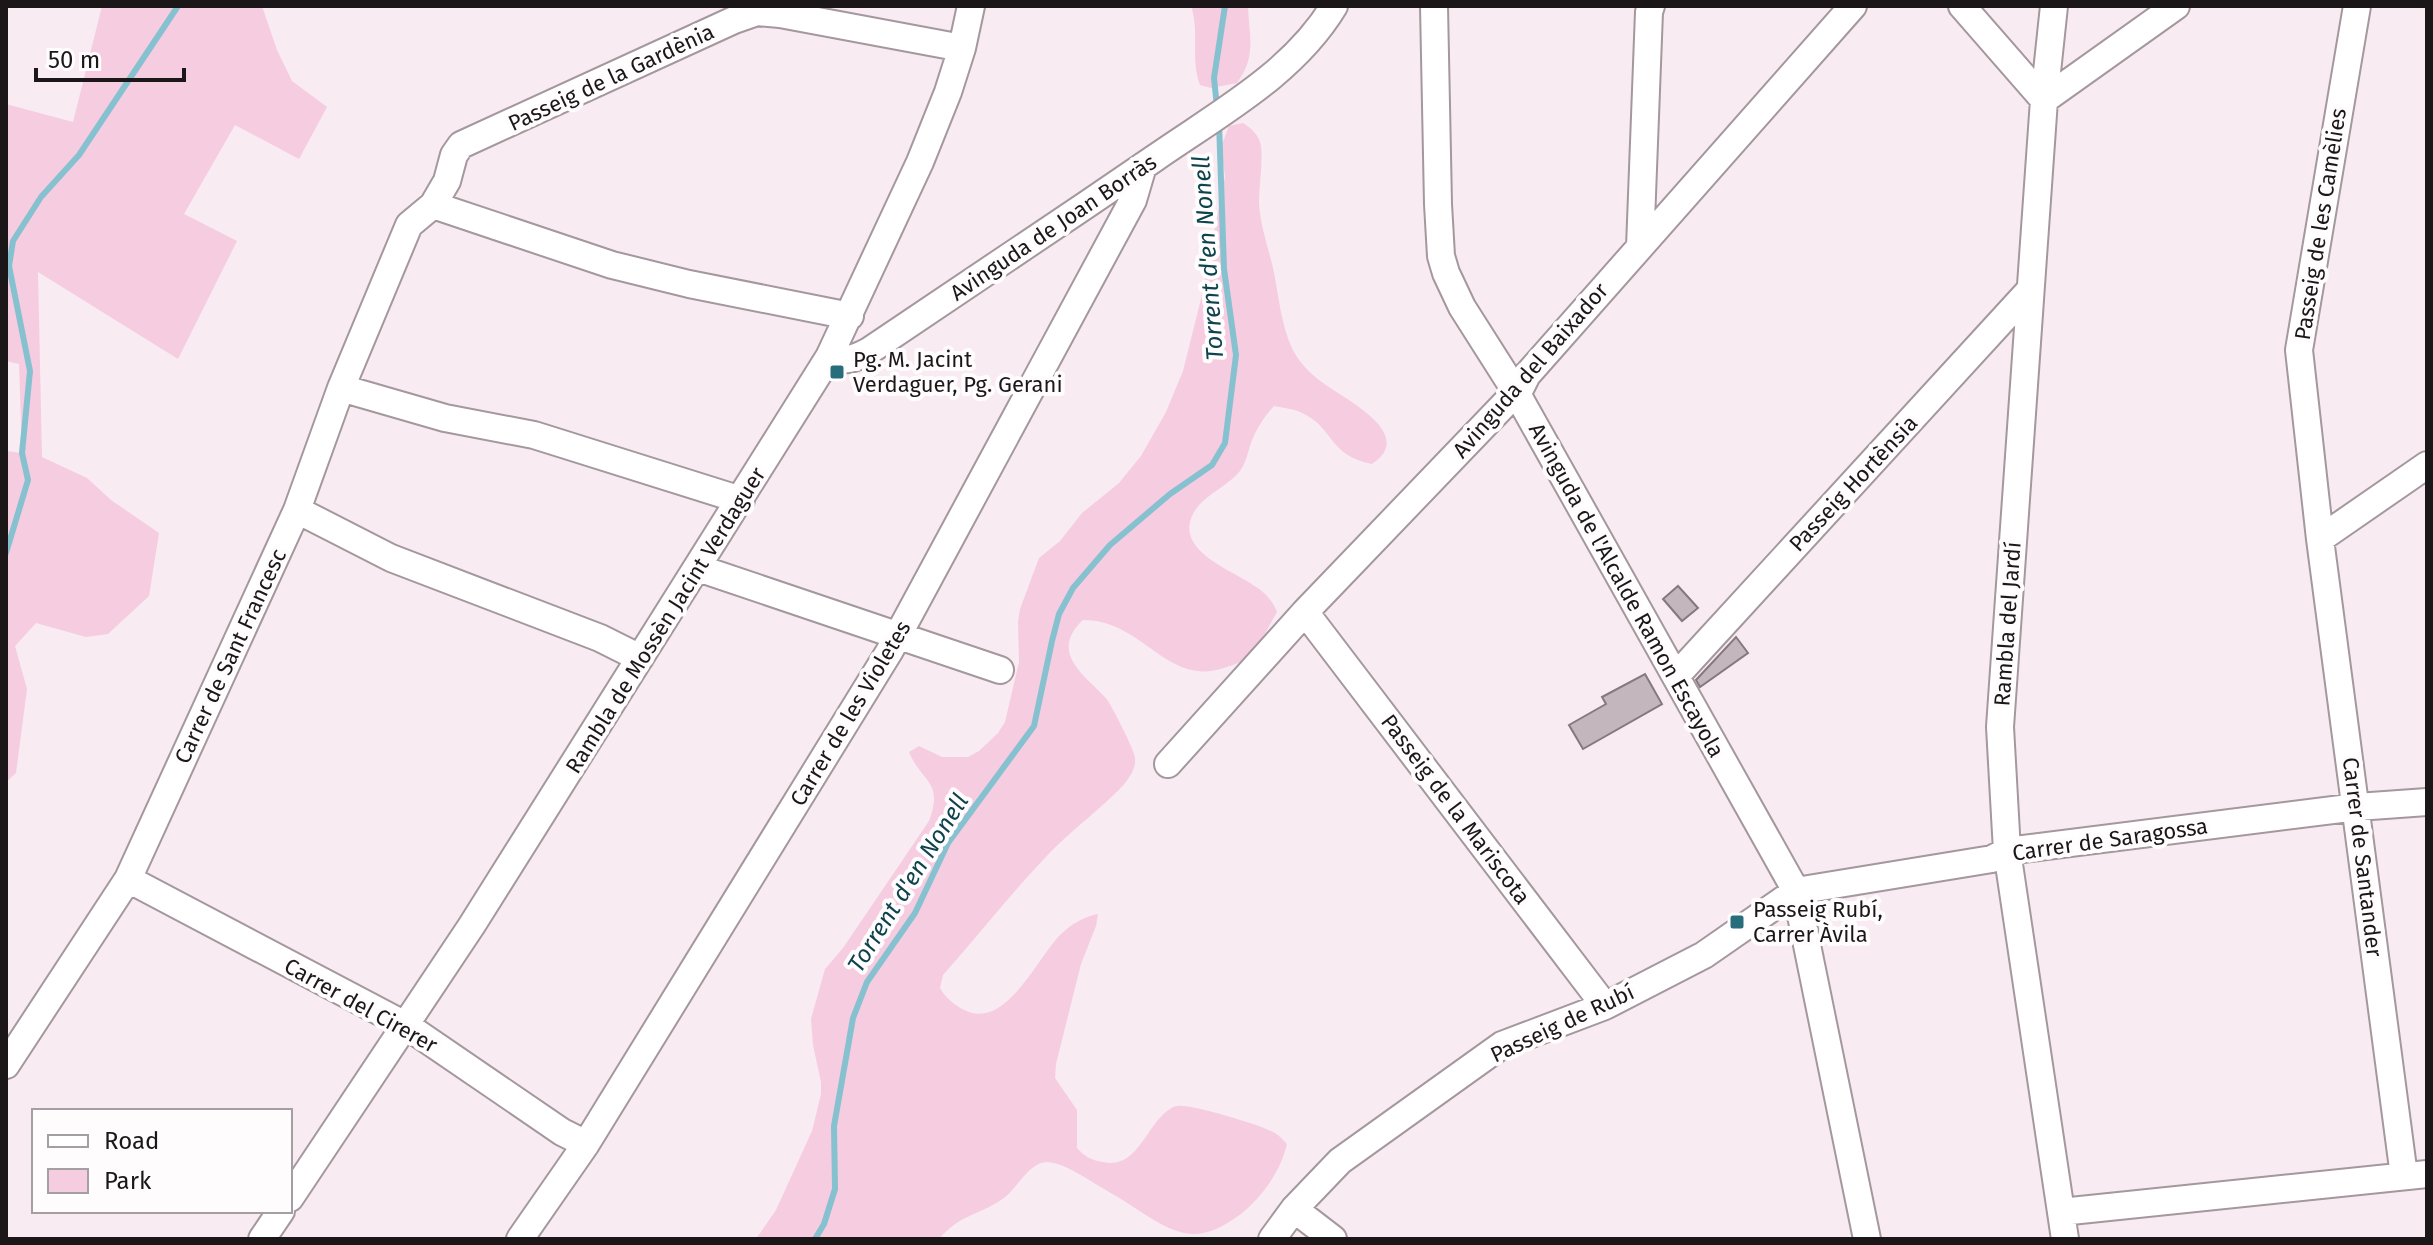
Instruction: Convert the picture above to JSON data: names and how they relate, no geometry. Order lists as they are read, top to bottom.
{
  "streets": {
    "street": [
      "Passeig de la Gardènia",
      "Passeig de les Camèlies",
      "Avinguda de Joan Borràs",
      "Avinguda del Baixador",
      "Passeig Hortènsia",
      "Avinguda de l'Alcalde Ramon Escayola",
      "Rambla de Mossèn Jacint Verdaguer",
      "Rambla del Jardí",
      "Carrer de Sant Francesc",
      "Carrer de les Violetes",
      "Passeig de la Mariscota",
      "Carrer de Saragossa",
      "Carrer de Santander",
      "Carrer del Cirerer",
      "Passeig de Rubí"
    ]
  },
  "crossings": [
    ["Passeig de la Gardènia", "Rambla de Mossèn Jacint Verdaguer"],
    ["Passeig de la Gardènia", "Carrer de Sant Francesc"],
    ["Passeig de les Camèlies", "Carrer de Santander"],
    ["Avinguda de Joan Borràs", "Rambla de Mossèn Jacint Verdaguer"],
    ["Avinguda de Joan Borràs", "Carrer de les Violetes"],
    ["Avinguda del Baixador", "Avinguda de l'Alcalde Ramon Escayola"],
    ["Avinguda del Baixador", "Passeig de la Mariscota"],
    ["Passeig Hortènsia", "Avinguda de l'Alcalde Ramon Escayola"],
    ["Passeig Hortènsia", "Rambla del Jardí"],
    ["Avinguda de l'Alcalde Ramon Escayola", "Carrer de Saragossa"],
    ["Avinguda de l'Alcalde Ramon Escayola", "Passeig de Rubí"],
    ["Rambla de Mossèn Jacint Verdaguer", "Carrer del Cirerer"],
    ["Rambla del Jardí", "Carrer de Saragossa"],
    ["Carrer de Sant Francesc", "Carrer del Cirerer"],
    ["Carrer de les Violetes", "Carrer del Cirerer"],
    ["Passeig de la Mariscota", "Passeig de Rubí"],
    ["Carrer de Saragossa", "Carrer de Santander"],
    ["Carrer de Saragossa", "Passeig de Rubí"]
  ],
  "water": ["Torrent d'en Nonell"],
  "places": {
    "transit": ["Pg. M. Jacint Verdaguer, Pg. Gerani", "Passeig Rubí, Carrer Àvila"]
  },
  "legend": ["Road", "Park"],
  "scale_bar": "50 m"
}
